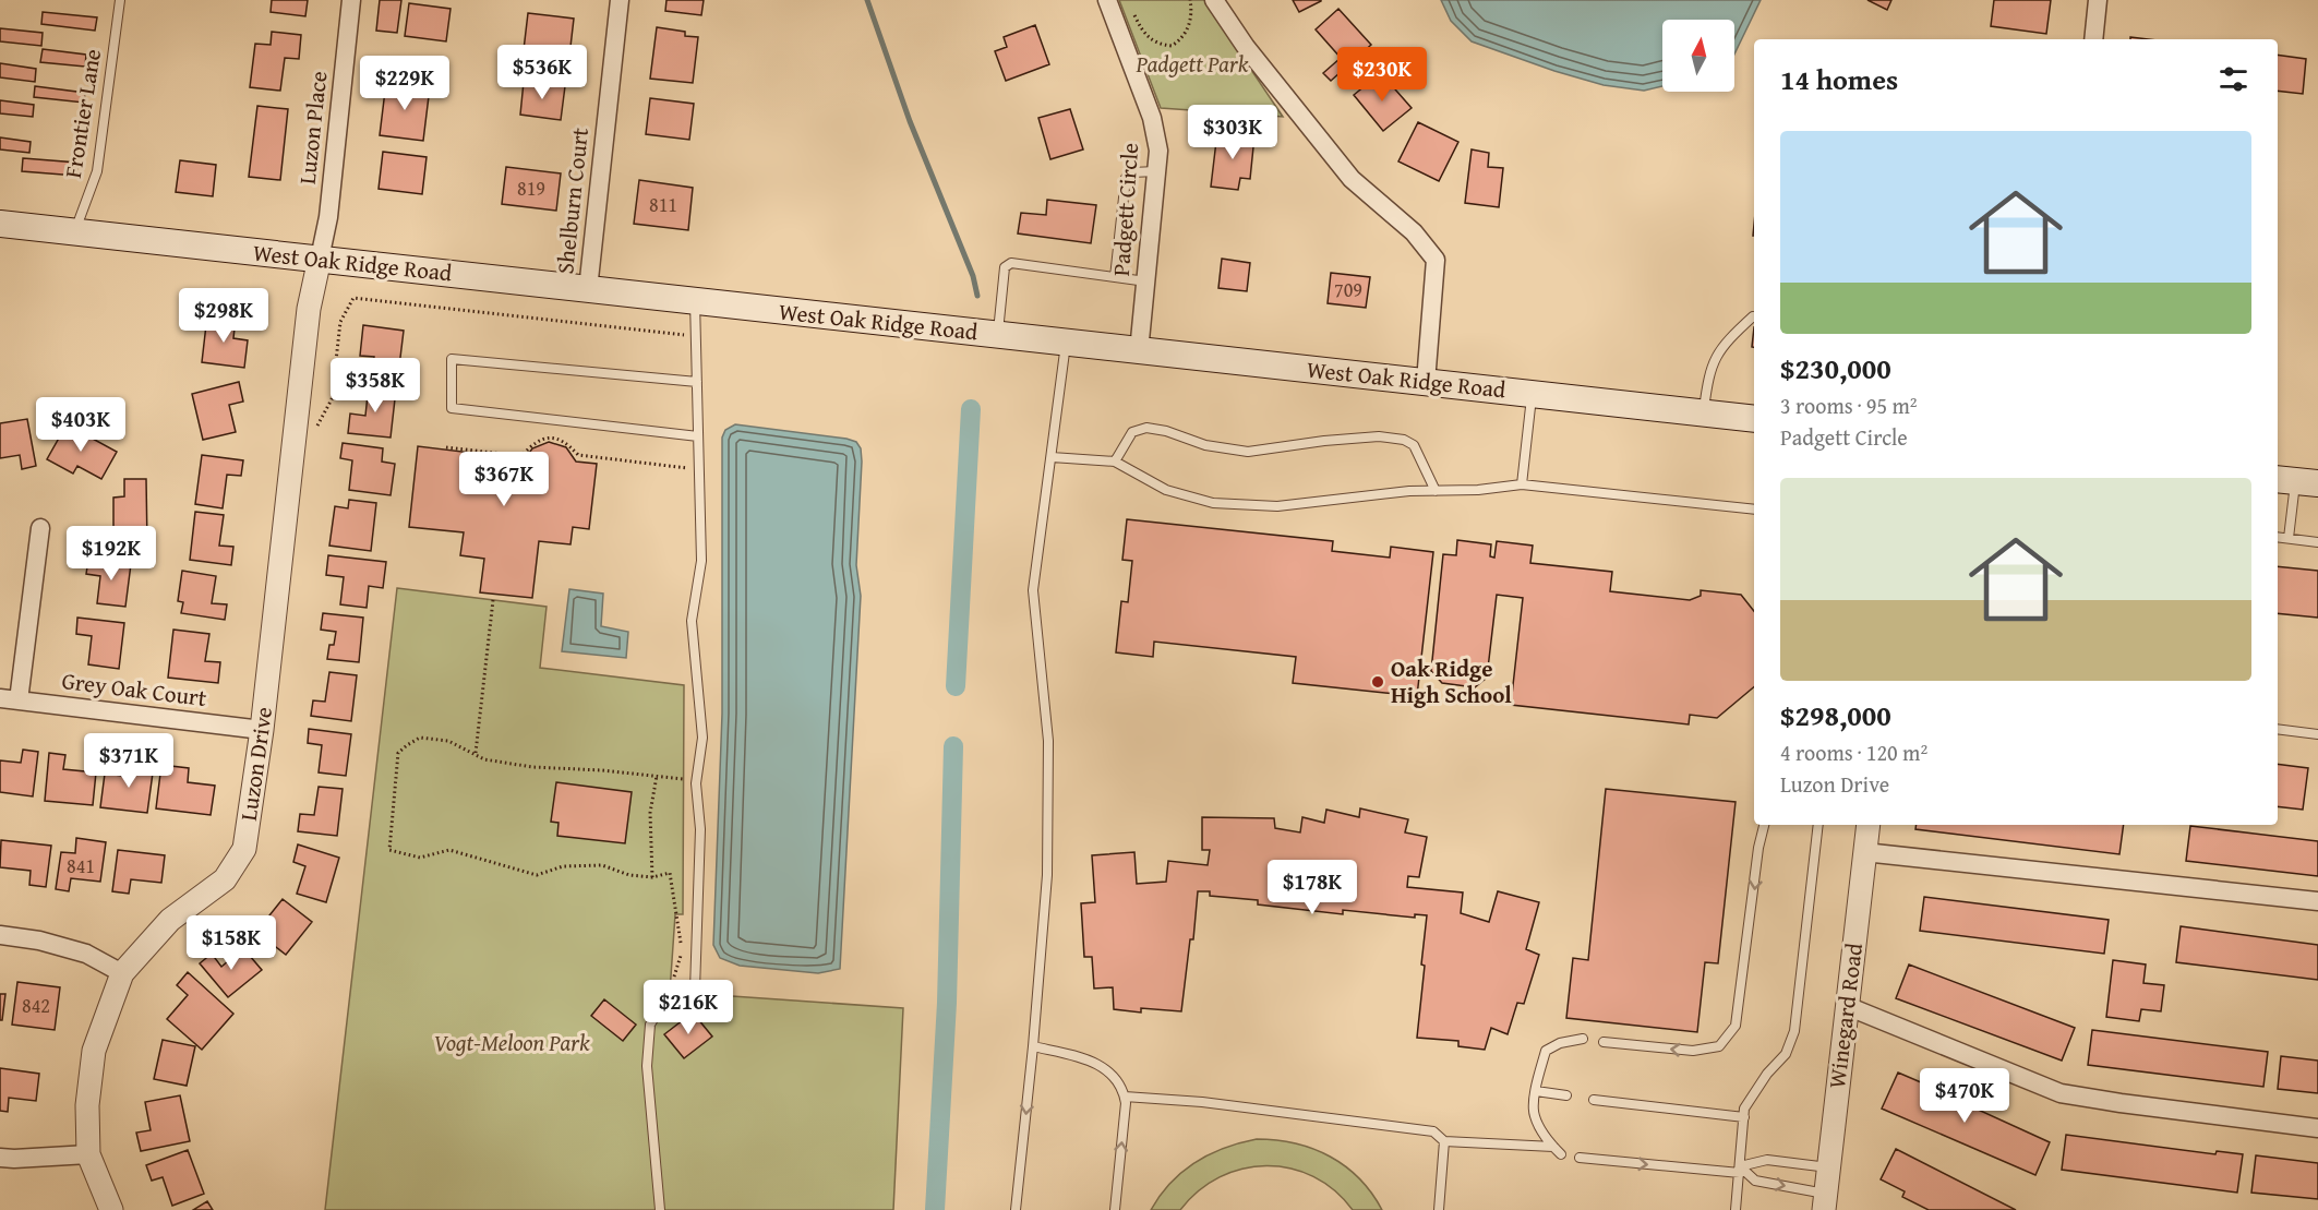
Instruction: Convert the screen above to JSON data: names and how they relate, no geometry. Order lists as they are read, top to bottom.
{
  "streets": {
    "main road": ["West Oak Ridge Road"],
    "street": [
      "Luzon Place",
      "Shelburn Court",
      "Padgett Circle",
      "Grey Oak Court",
      "Luzon Drive",
      "Winegard Road"
    ],
    "lane": ["Frontier Lane"]
  },
  "crossings": [
    ["Frontier Lane", "West Oak Ridge Road"],
    ["Luzon Place", "West Oak Ridge Road"],
    ["Luzon Place", "Luzon Drive"],
    ["Shelburn Court", "West Oak Ridge Road"],
    ["Padgett Circle", "West Oak Ridge Road"],
    ["West Oak Ridge Road", "Luzon Drive"],
    ["Grey Oak Court", "Luzon Drive"]
  ],
  "parks": ["Padgett Park", "Vogt-Meloon Park"],
  "places": ["Oak Ridge High School"],
  "house_numbers": [
    "819",
    "811",
    "709",
    "841",
    "842"
  ],
  "north": "top",
  "page": {
    "heading": "14 homes",
    "price": [
      "$536K",
      "$230K",
      "$229K",
      "$303K",
      "$298K",
      "$358K",
      "$403K",
      "$367K",
      "$192K",
      "$371K",
      "$178K",
      "$158K",
      "$216K",
      "$470K"
    ],
    "list": [
      {
        "name": "$230,000",
        "note": "3 rooms · 95 m² · Padgett Circle"
      },
      {
        "name": "$298,000",
        "note": "4 rooms · 120 m² · Luzon Drive"
      }
    ]
  }
}
